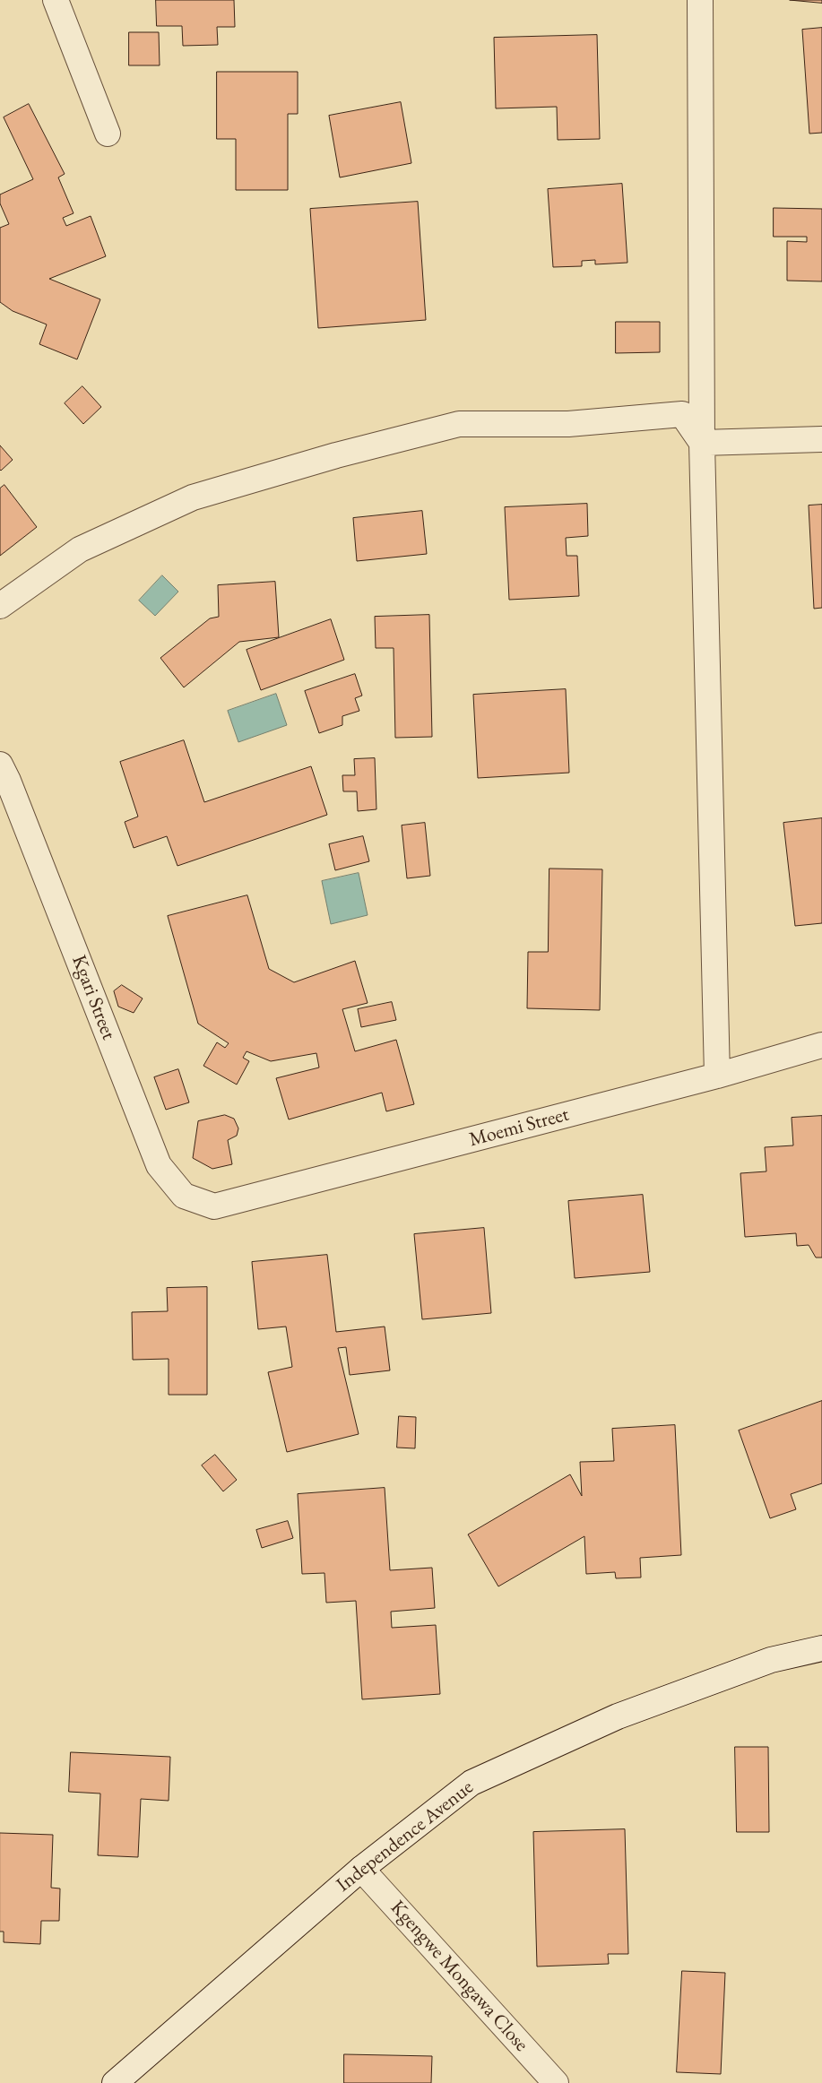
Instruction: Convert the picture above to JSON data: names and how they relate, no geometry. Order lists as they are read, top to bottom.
{
  "streets": {
    "street": [
      "Kgari Street",
      "Moemi Street",
      "Independence Avenue",
      "Kgengwe Mongawa Close"
    ]
  },
  "crossings": [
    ["Kgari Street", "Moemi Street"],
    ["Independence Avenue", "Kgengwe Mongawa Close"]
  ]
}
